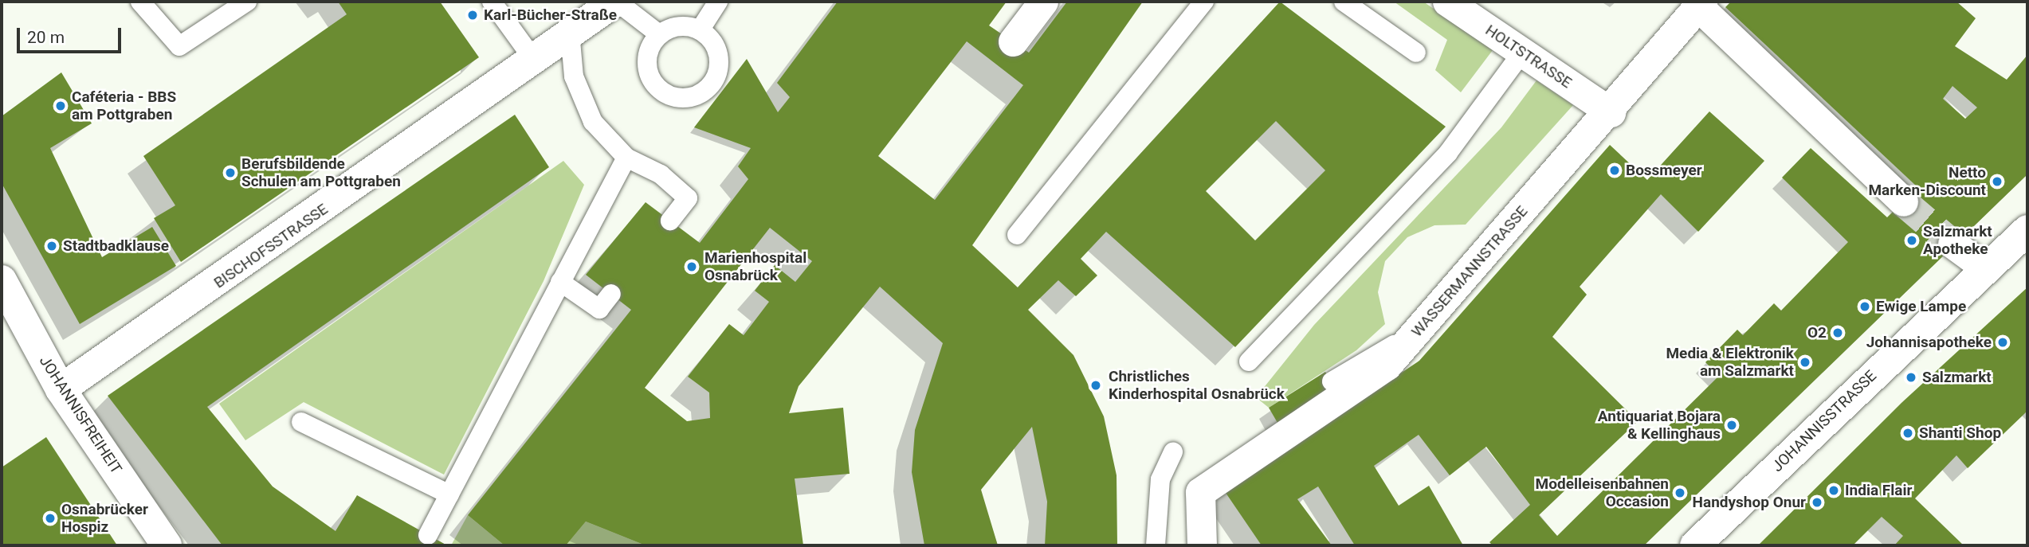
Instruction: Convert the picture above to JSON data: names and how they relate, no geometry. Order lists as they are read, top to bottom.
{
  "streets": {
    "street": [
      "HOLTSTRASSE",
      "BISCHOFSSTRASSE",
      "WASSERMANNSTRASSE",
      "JOHANNISFREIHEIT",
      "JOHANNISSTRASSE"
    ]
  },
  "crossings": [
    ["HOLTSTRASSE", "WASSERMANNSTRASSE"],
    ["BISCHOFSSTRASSE", "JOHANNISFREIHEIT"]
  ],
  "places": [
    "Karl-Bücher-Straße",
    "Caféteria - BBS am Pottgraben",
    "Bossmeyer",
    "Berufsbildende Schulen am Pottgraben",
    "Netto Marken-Discount",
    "Salzmarkt Apotheke",
    "Stadtbadklause",
    "Marienhospital Osnabrück",
    "Ewige Lampe",
    "O2",
    "Johannisapotheke",
    "Media & Elektronik am Salzmarkt",
    "Salzmarkt",
    "Christliches Kinderhospital Osnabrück",
    "Antiquariat Bojara & Kellinghaus",
    "Shanti Shop",
    "India Flair",
    "Modelleisenbahnen Occasion",
    "Handyshop Onur",
    "Osnabrücker Hospiz"
  ],
  "scale_bar": "20 m"
}
